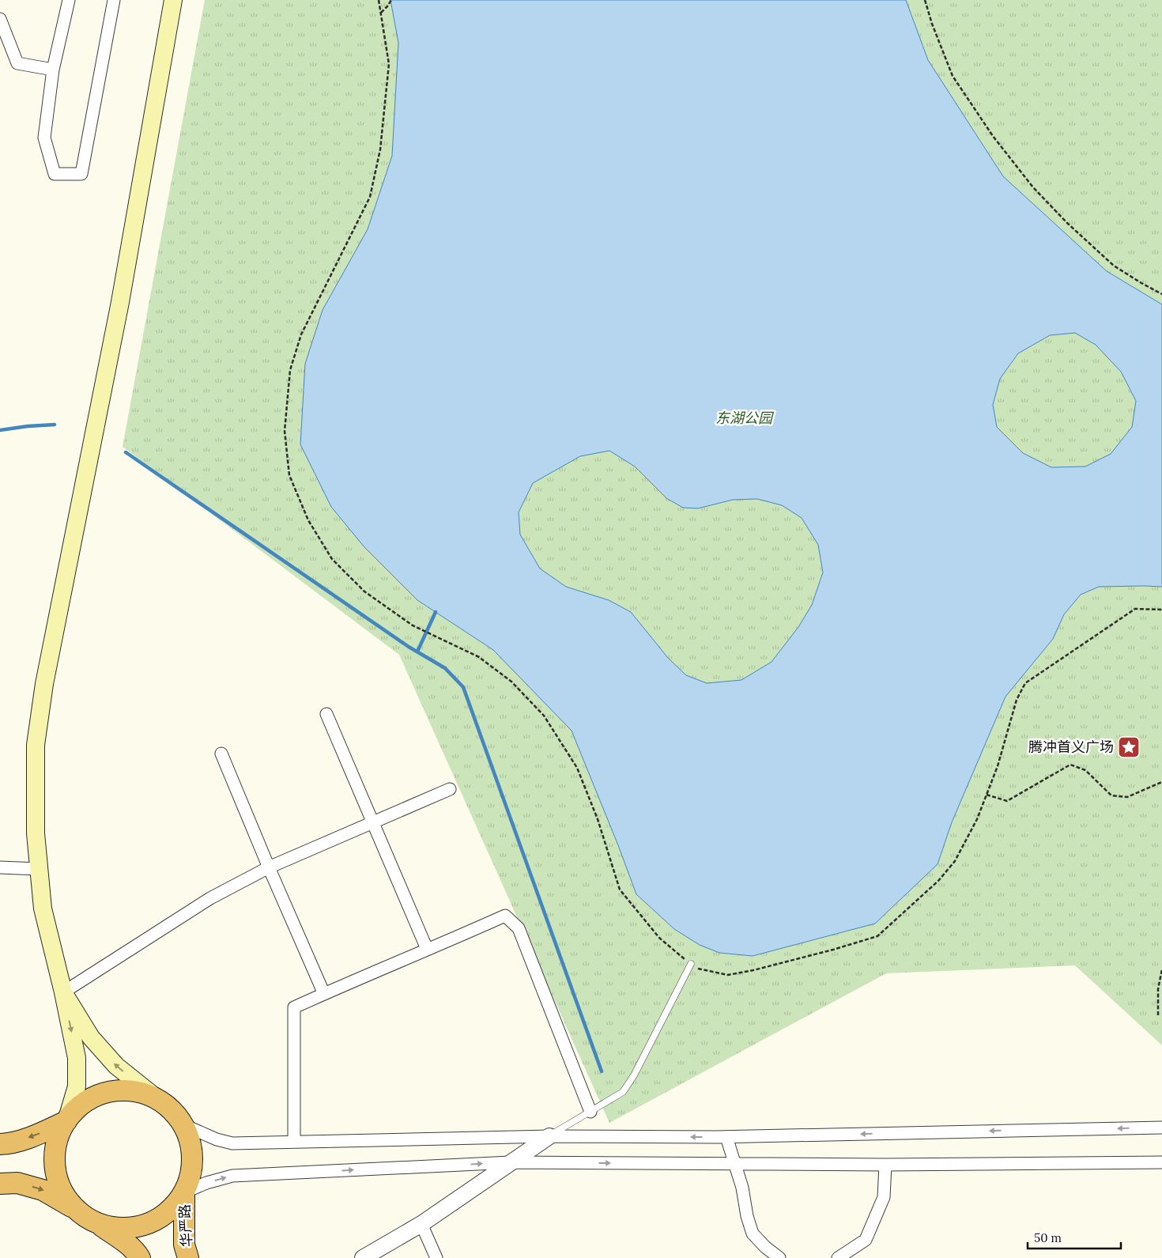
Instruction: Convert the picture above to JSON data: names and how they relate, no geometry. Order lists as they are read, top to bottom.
{
  "streets": {
    "highway": ["华严路"]
  },
  "parks": ["东湖公园"],
  "places": {
    "place": ["腾冲首义广场"]
  },
  "scale_bar": "50 m"
}
